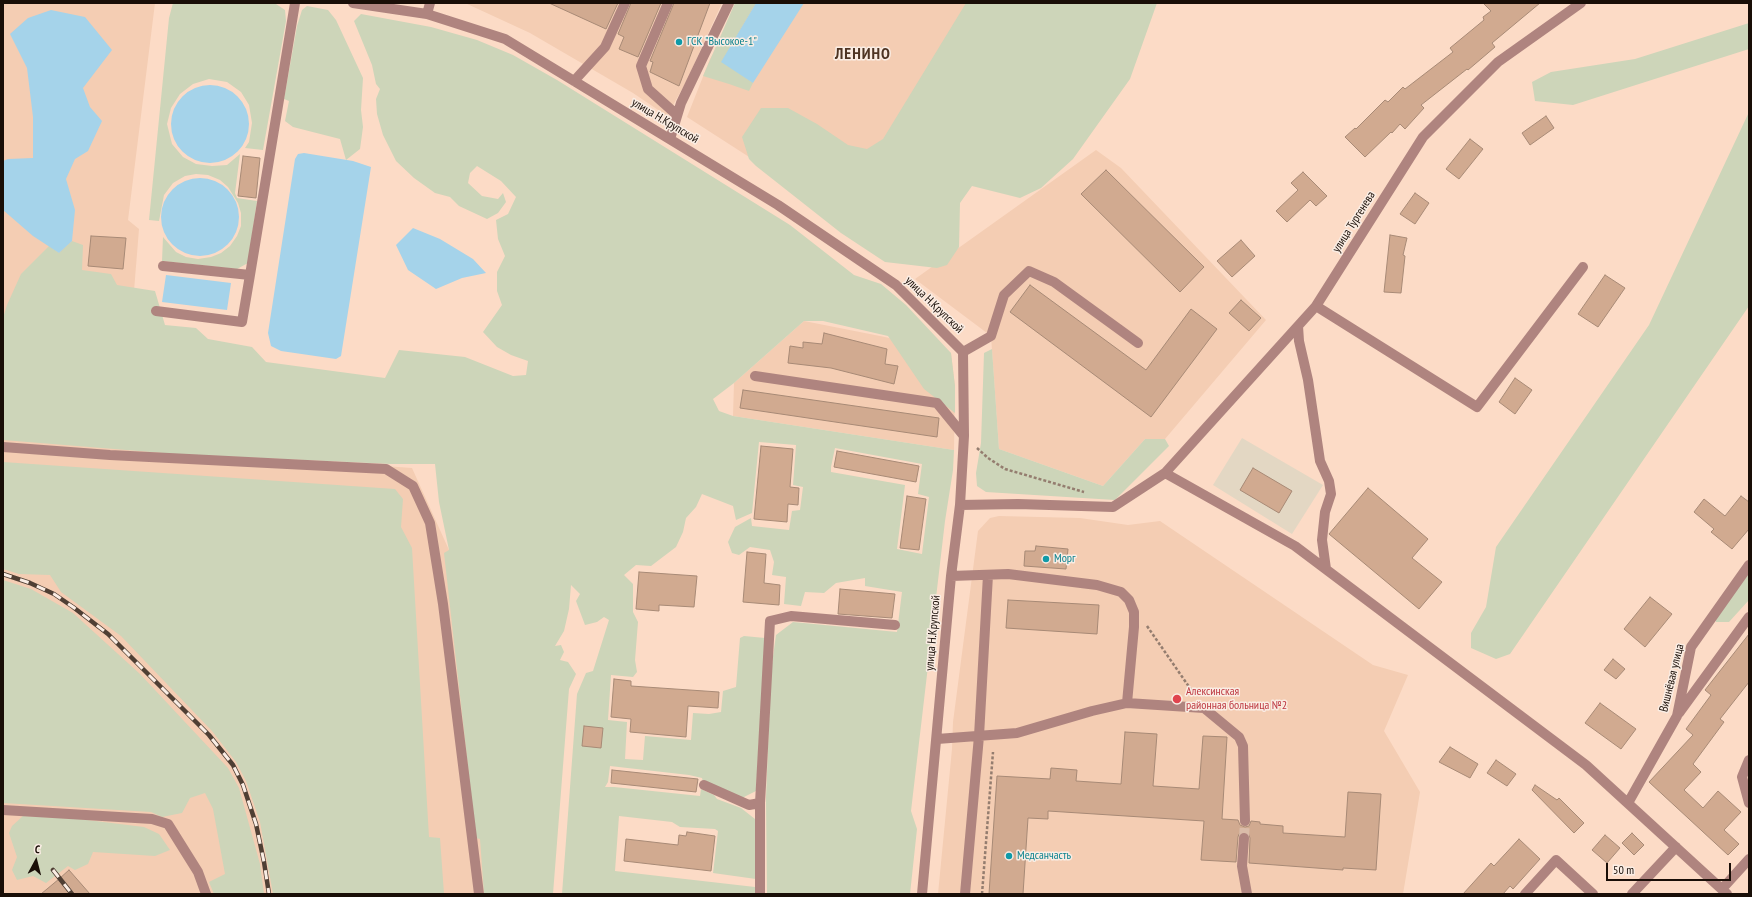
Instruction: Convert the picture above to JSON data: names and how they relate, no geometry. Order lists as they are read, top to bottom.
{
  "streets": {
    "street": ["улица Н.Крупской", "улица Тургенева", "Вишнёвая улица"]
  },
  "crossings": [
    ["улица Н.Крупской", "улица Тургенева"]
  ],
  "districts": ["ЛЕНИНО"],
  "places": [
    "ГСК \"Высокое-1\"",
    "Морг",
    "Алексинская районная больница №2",
    "Медсанчасть"
  ],
  "scale_bar": "50 m",
  "north": "top"
}
